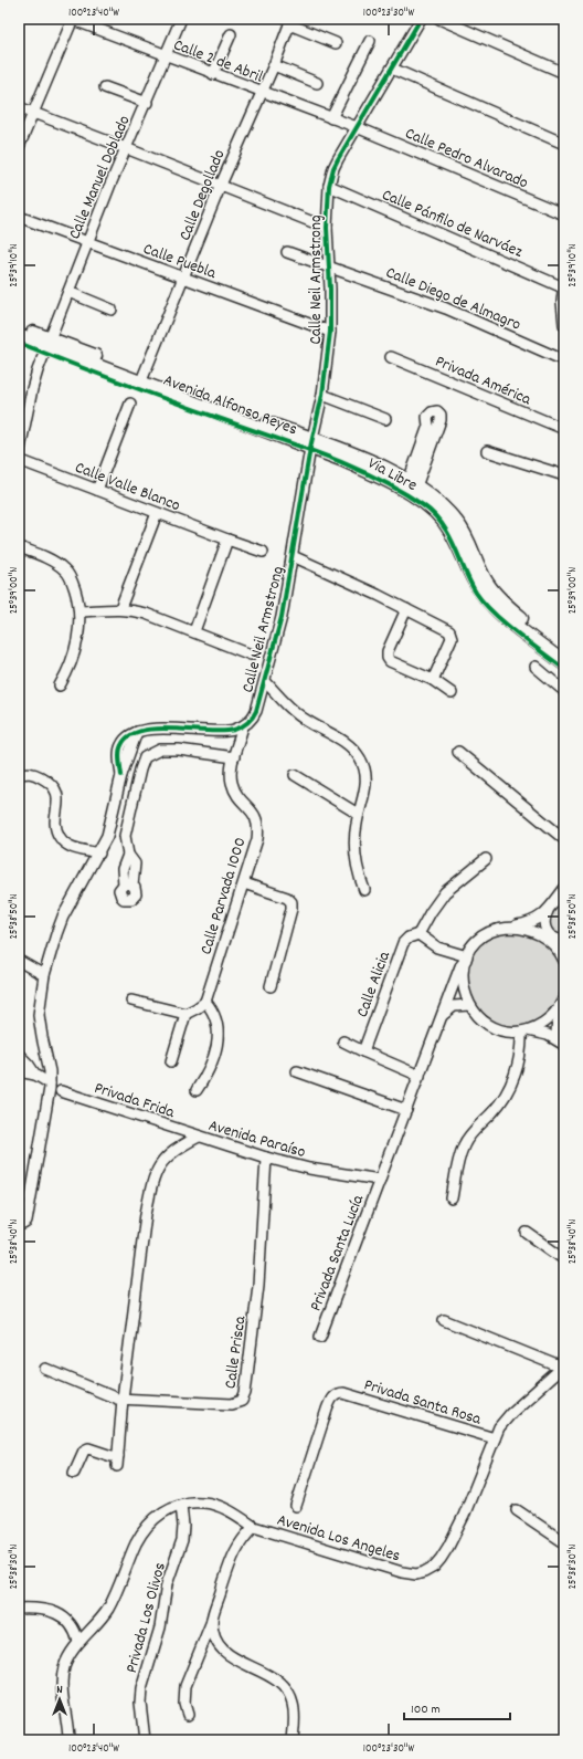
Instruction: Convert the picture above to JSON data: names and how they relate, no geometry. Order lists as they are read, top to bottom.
{
  "streets": {
    "main road": ["Avenida Alfonso Reyes"],
    "street": [
      "Calle 2 de Abril",
      "Calle Pedro Alvarado",
      "Calle Manuel Doblado",
      "Calle Degollado",
      "Calle Pánfilo de Narváez",
      "Calle Puebla",
      "Calle Neil Armstrong",
      "Calle Diego de Almagro",
      "Privada América",
      "Calle Valle Blanco",
      "Calle Parvada 1000",
      "Calle Alicia",
      "Privada Frida",
      "Avenida Paraíso",
      "Privada Santa Lucía",
      "Calle Prisca",
      "Privada Santa Rosa",
      "Avenida Los Angeles",
      "Privada Los Olivos"
    ],
    "cycle path": ["Via Libre"]
  },
  "crossings": [
    ["Calle 2 de Abril", "Calle Pedro Alvarado"],
    ["Calle 2 de Abril", "Calle Manuel Doblado"],
    ["Calle 2 de Abril", "Calle Degollado"],
    ["Calle 2 de Abril", "Calle Neil Armstrong"],
    ["Calle Pedro Alvarado", "Calle Neil Armstrong"],
    ["Calle Manuel Doblado", "Calle Puebla"],
    ["Calle Manuel Doblado", "Avenida Alfonso Reyes"],
    ["Calle Degollado", "Calle Puebla"],
    ["Calle Degollado", "Avenida Alfonso Reyes"],
    ["Calle Pánfilo de Narváez", "Calle Neil Armstrong"],
    ["Calle Puebla", "Calle Neil Armstrong"],
    ["Calle Neil Armstrong", "Calle Diego de Almagro"],
    ["Calle Neil Armstrong", "Avenida Alfonso Reyes"],
    ["Calle Neil Armstrong", "Calle Parvada 1000"],
    ["Privada Frida", "Avenida Paraíso"],
    ["Avenida Paraíso", "Privada Santa Lucía"],
    ["Avenida Paraíso", "Calle Prisca"],
    ["Privada Santa Rosa", "Avenida Los Angeles"]
  ],
  "scale_bar": "100 m",
  "north": "top",
  "coordinates": [
    "100°23'40\"W",
    "100°23'30\"W",
    "25°39'10\"N",
    "25°39'00\"N",
    "25°38'50\"N",
    "25°38'40\"N",
    "25°38'30\"N"
  ]
}
